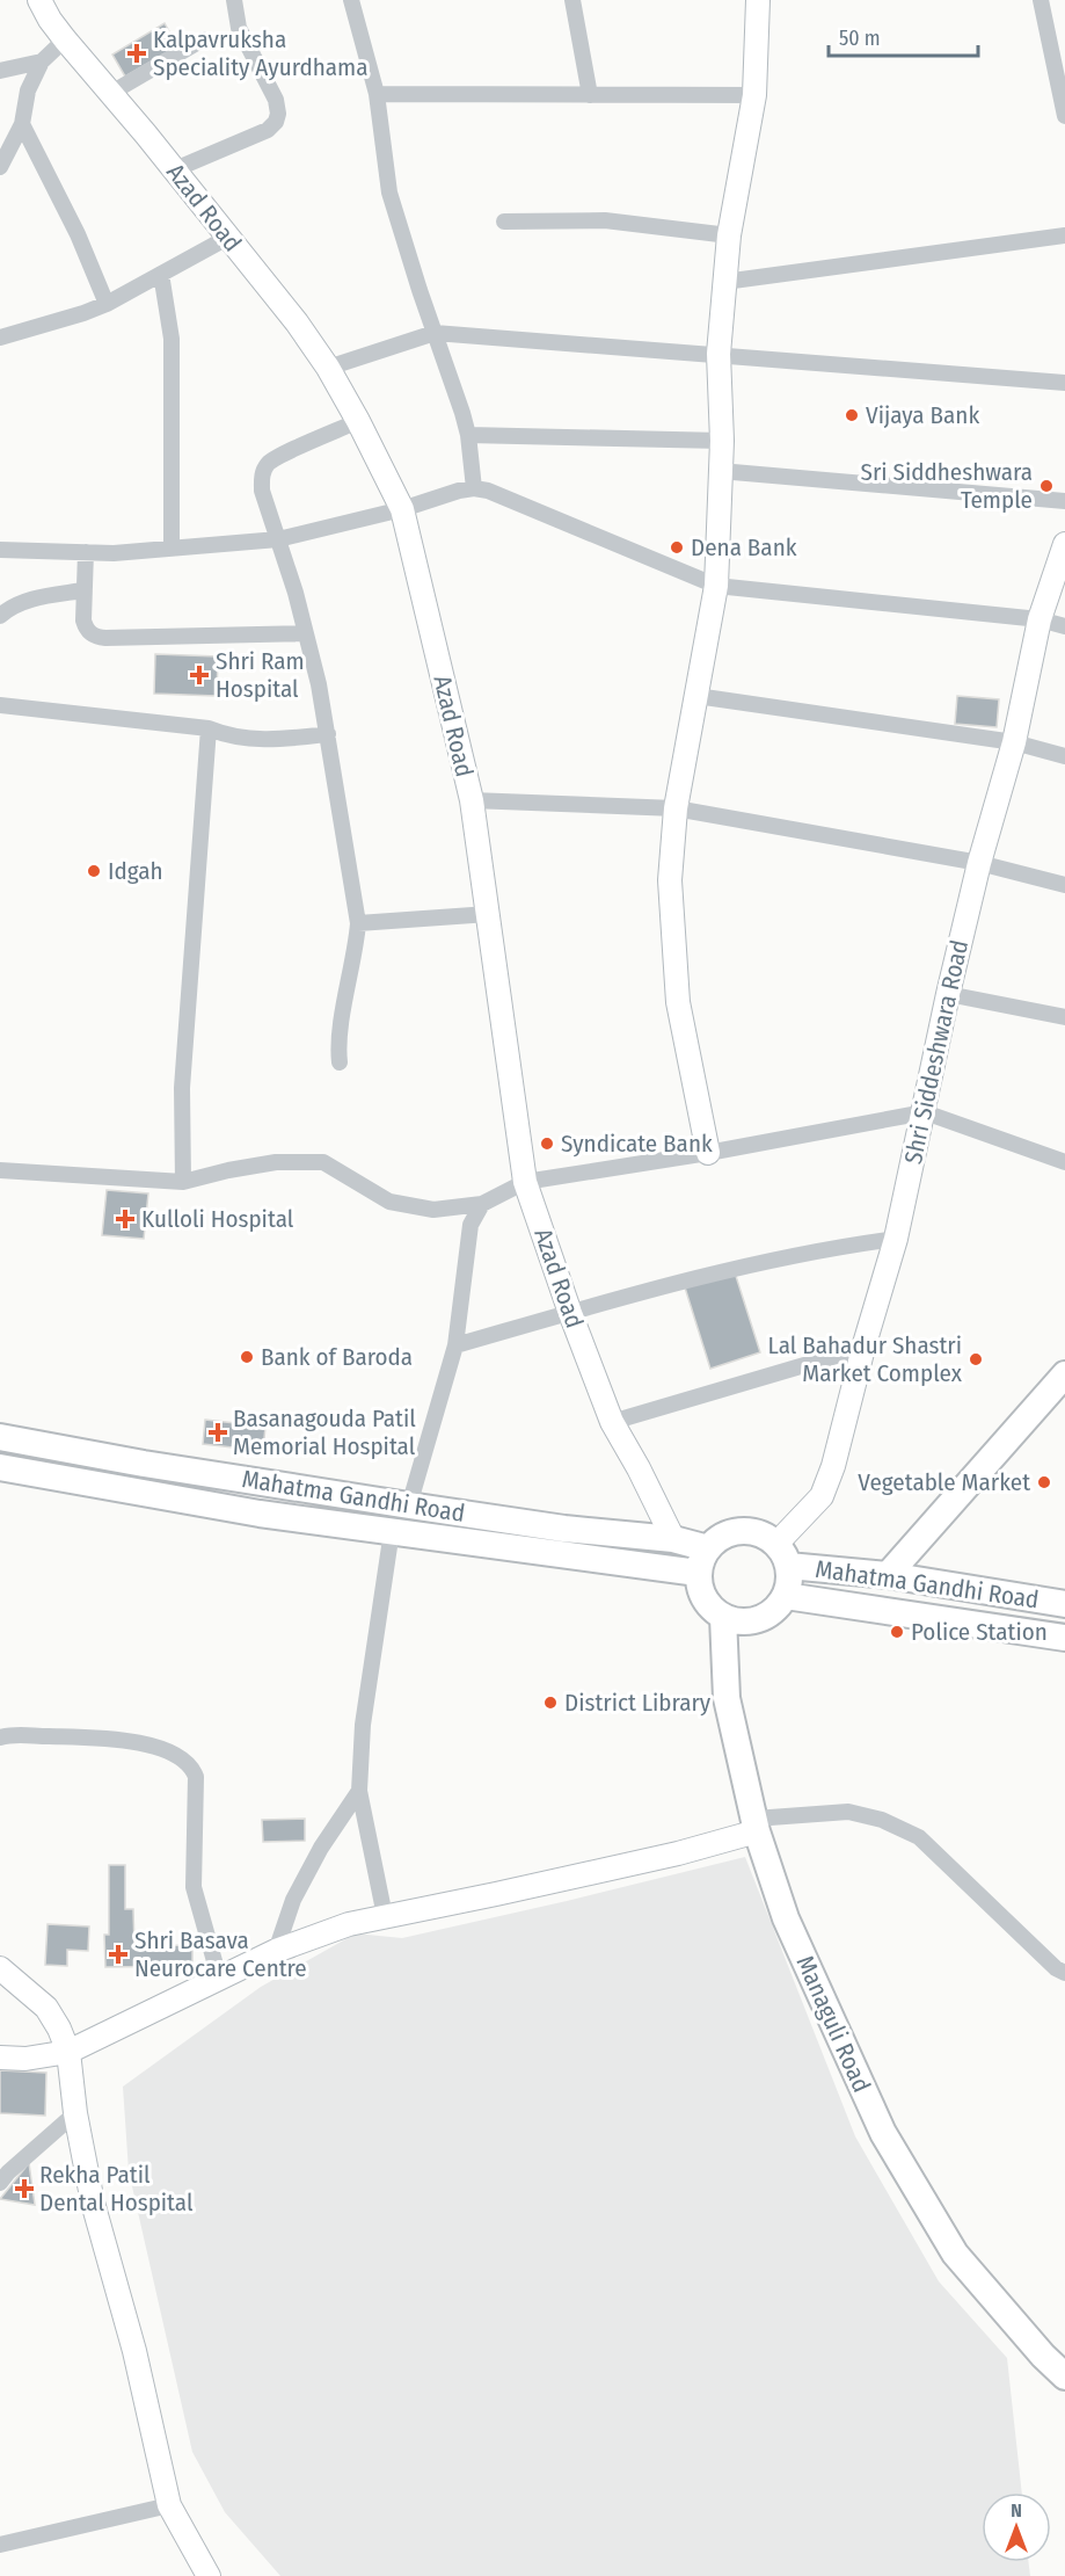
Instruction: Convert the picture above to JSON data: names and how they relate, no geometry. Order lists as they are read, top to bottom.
{
  "streets": {
    "main road": ["Mahatma Gandhi Road", "Managuli Road"],
    "street": ["Azad Road", "Shri Siddeshwara Road"]
  },
  "crossings": [
    ["Azad Road", "Mahatma Gandhi Road"],
    ["Shri Siddeshwara Road", "Mahatma Gandhi Road"],
    ["Shri Siddeshwara Road", "Managuli Road"],
    ["Mahatma Gandhi Road", "Managuli Road"]
  ],
  "places": {
    "health": [
      "Kalpavruksha Speciality Ayurdhama",
      "Shri Ram Hospital",
      "Kulloli Hospital",
      "Basanagouda Patil Memorial Hospital",
      "Shri Basava Neurocare Centre",
      "Rekha Patil Dental Hospital"
    ],
    "other": [
      "Vijaya Bank",
      "Sri Siddheshwara Temple",
      "Dena Bank",
      "Idgah",
      "Syndicate Bank",
      "Bank of Baroda",
      "Lal Bahadur Shastri Market Complex",
      "Vegetable Market",
      "Police Station",
      "District Library"
    ]
  },
  "scale_bar": "50 m",
  "north": "top"
}
